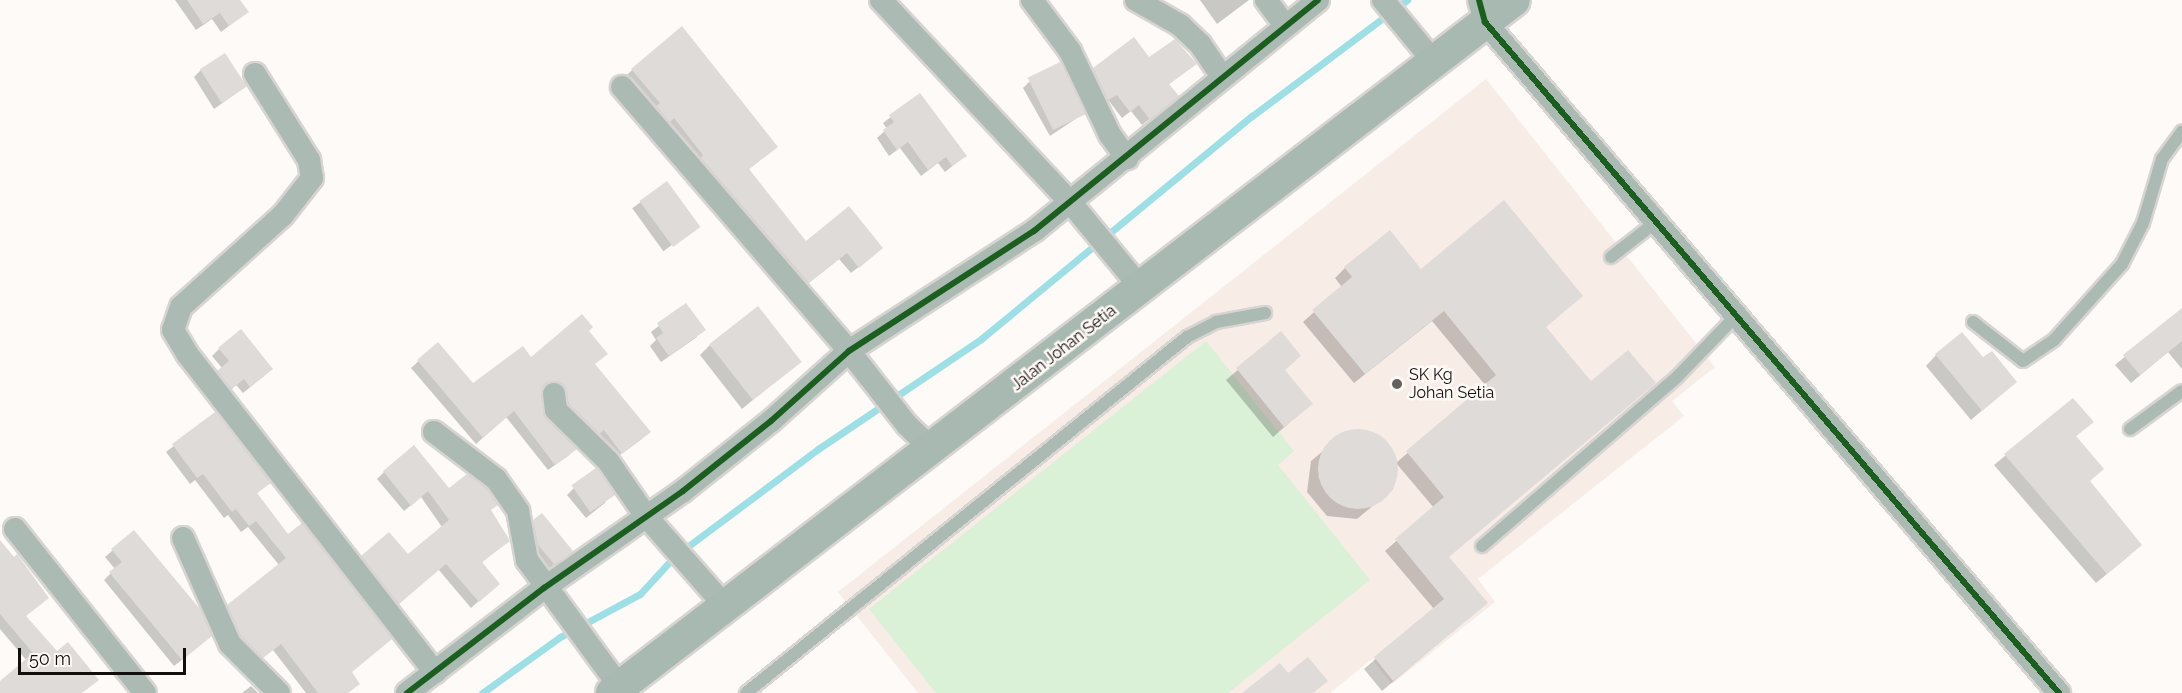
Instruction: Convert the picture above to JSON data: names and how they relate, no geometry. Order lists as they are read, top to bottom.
{
  "streets": {
    "main road": ["Jalan Johan Setia"]
  },
  "places": ["SK Kg Johan Setia"],
  "scale_bar": "50 m"
}
